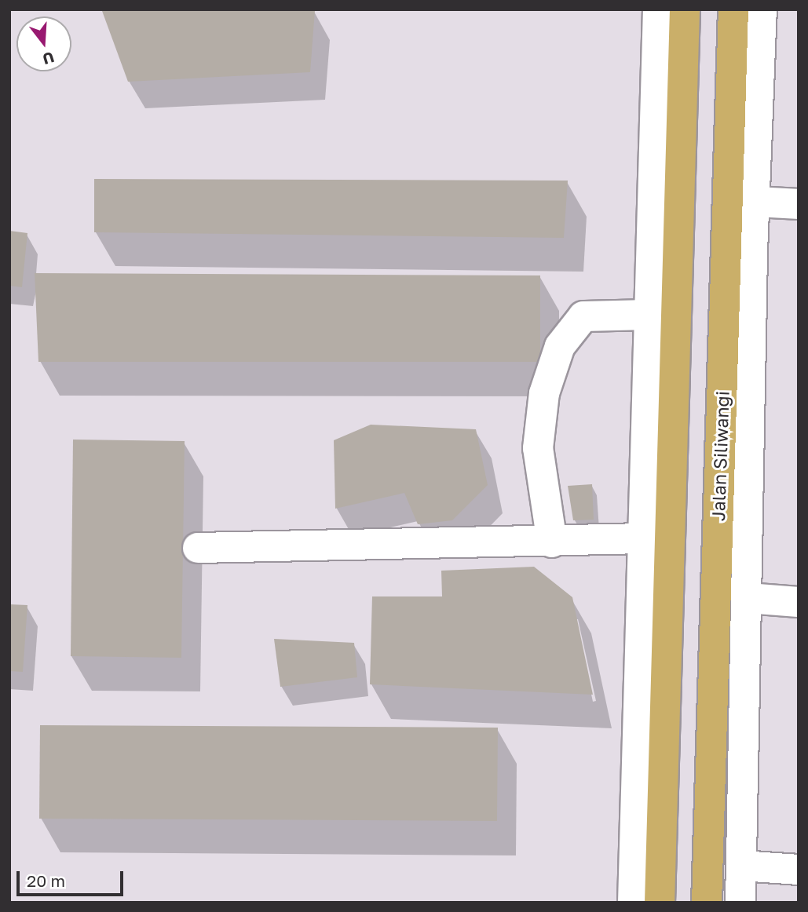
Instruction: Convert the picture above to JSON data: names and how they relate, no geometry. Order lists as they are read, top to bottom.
{
  "streets": {
    "highway": ["Jalan Siliwangi"]
  },
  "scale_bar": "20 m",
  "north": "bottom"
}
